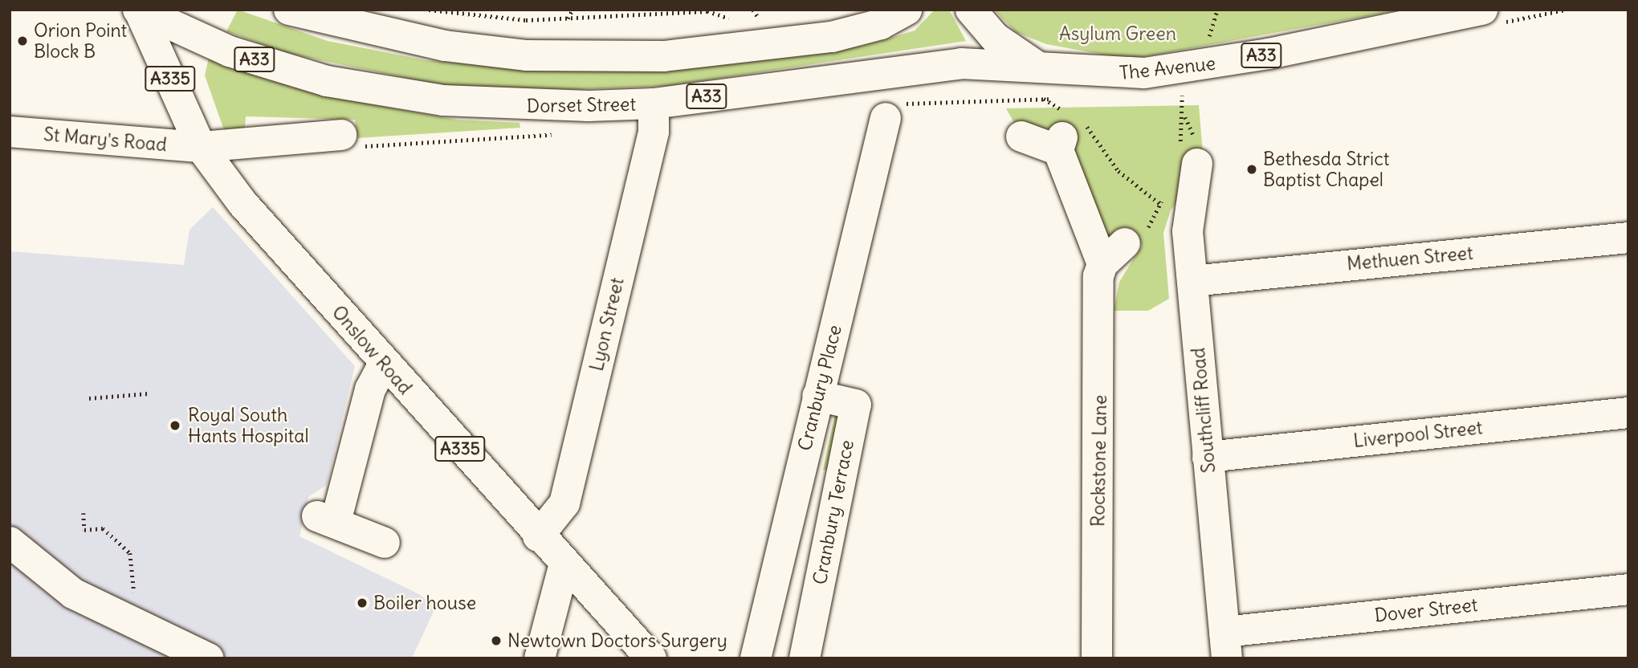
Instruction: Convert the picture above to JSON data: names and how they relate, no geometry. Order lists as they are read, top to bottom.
{
  "streets": {
    "street": [
      "A33",
      "The Avenue",
      "A335",
      "Dorset Street",
      "St Mary's Road",
      "Methuen Street",
      "Lyon Street",
      "Onslow Road",
      "Cranbury Place",
      "Southcliff Road",
      "Liverpool Street",
      "Rockstone Lane",
      "Cranbury Terrace",
      "Dover Street"
    ]
  },
  "crossings": [
    ["The Avenue", "Dorset Street"],
    ["Dorset Street", "Lyon Street"],
    ["Dorset Street", "Onslow Road"],
    ["St Mary's Road", "Onslow Road"],
    ["Methuen Street", "Southcliff Road"],
    ["Lyon Street", "Onslow Road"],
    ["Cranbury Place", "Cranbury Terrace"],
    ["Southcliff Road", "Liverpool Street"],
    ["Southcliff Road", "Dover Street"]
  ],
  "parks": ["Asylum Green"],
  "places": [
    "Orion Point Block B",
    "Bethesda Strict Baptist Chapel",
    "Royal South Hants Hospital",
    "Boiler house",
    "Newtown Doctors Surgery"
  ]
}
